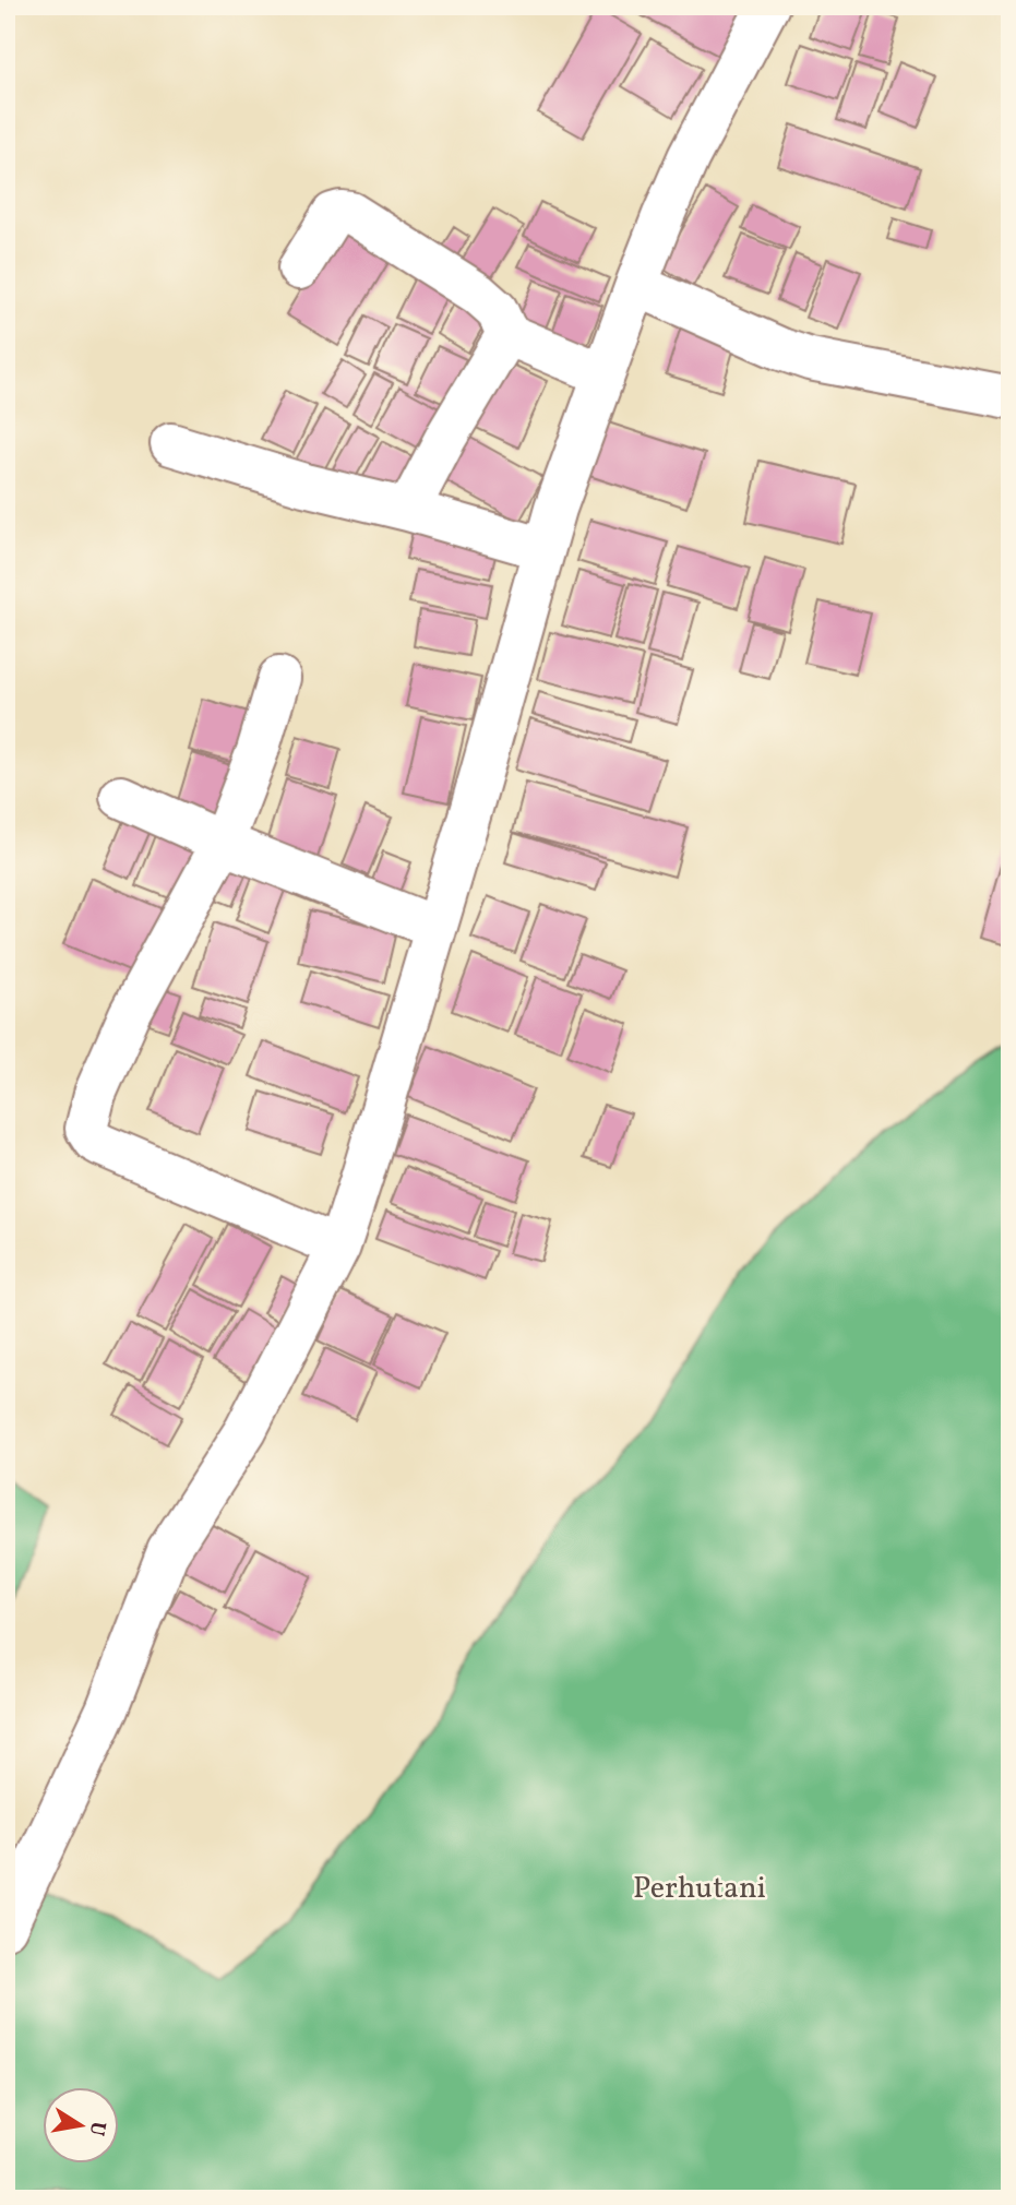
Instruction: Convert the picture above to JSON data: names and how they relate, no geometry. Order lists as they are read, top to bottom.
{
  "parks": ["Perhutani"],
  "north": "right"
}
